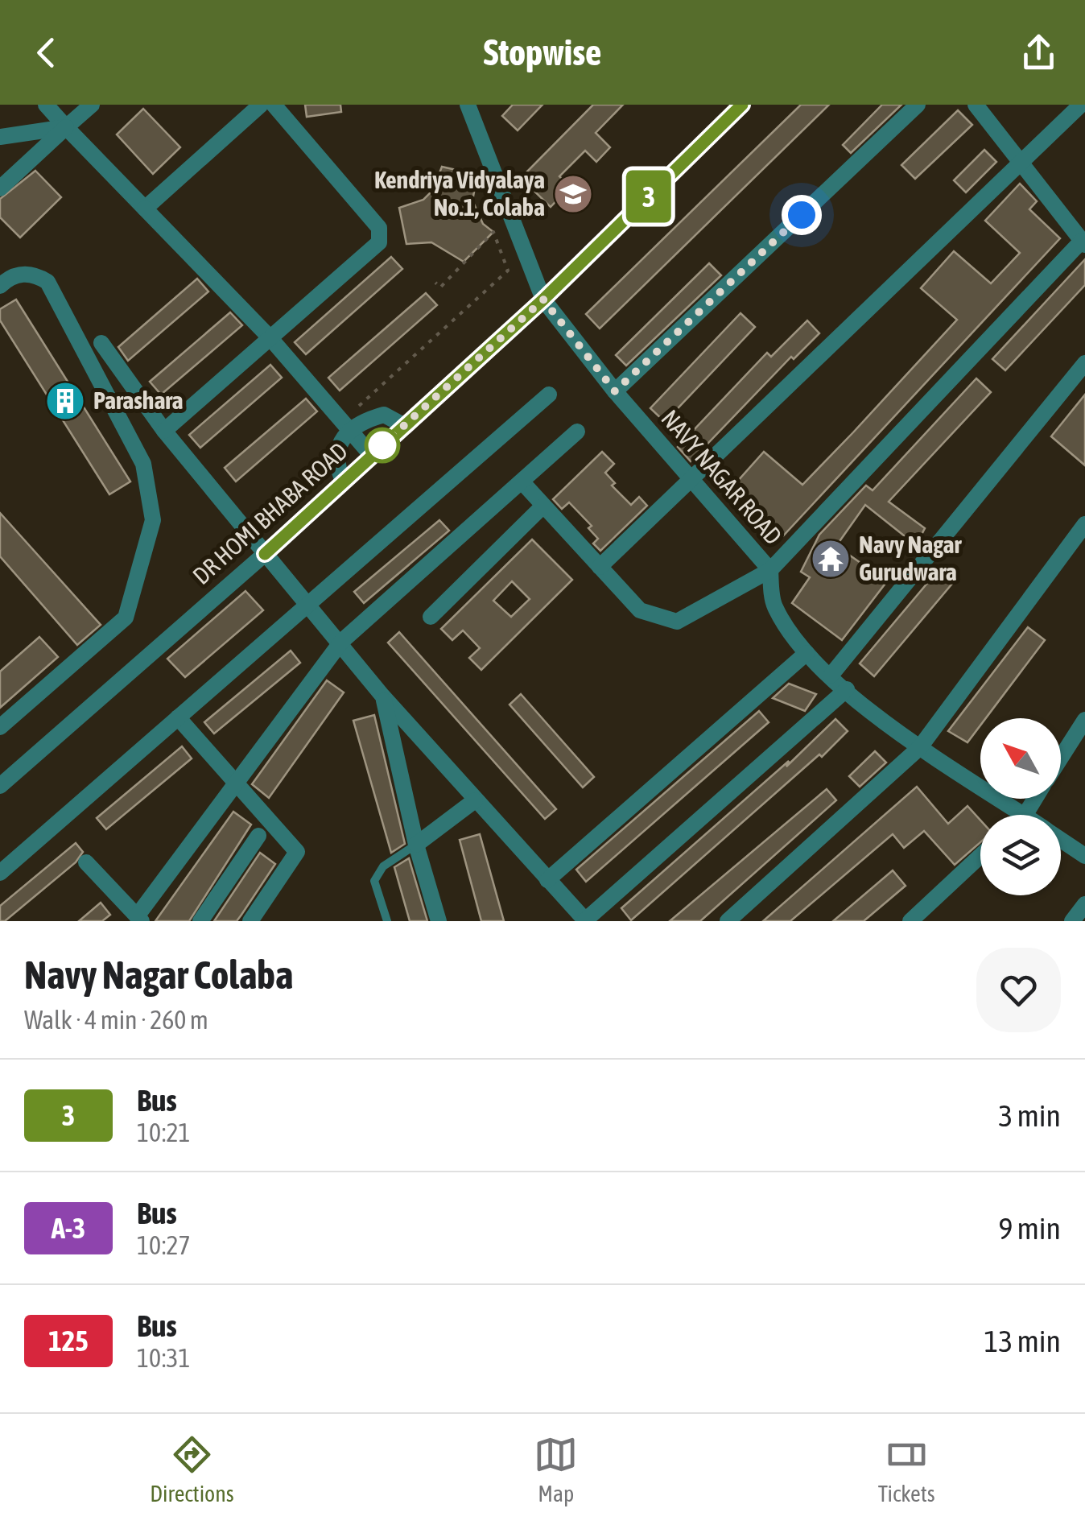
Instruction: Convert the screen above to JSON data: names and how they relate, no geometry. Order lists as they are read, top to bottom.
{
  "streets": {
    "street": ["NAVY NAGAR ROAD", "DR HOMI BHABA ROAD"]
  },
  "crossings": [
    ["NAVY NAGAR ROAD", "DR HOMI BHABA ROAD"]
  ],
  "places": {
    "school or university": ["Kendriya Vidyalaya No.1, Colaba"],
    "building": ["Parashara"],
    "temple": ["Navy Nagar Gurudwara"]
  },
  "lines": ["bus line 3"],
  "north": "top left",
  "page": {
    "header": "Stopwise",
    "on_map": "3",
    "heading": ["Navy Nagar Colaba", "Walk · 4 min · 260 m"],
    "list": [
      {
        "mark": "3",
        "name": "Bus",
        "note": "10:21",
        "value": "3 min"
      },
      {
        "mark": "A-3",
        "name": "Bus",
        "note": "10:27",
        "value": "9 min"
      },
      {
        "mark": "125",
        "name": "Bus",
        "note": "10:31",
        "value": "13 min"
      }
    ],
    "tabs": ["Directions", "Map", "Tickets"]
  }
}
